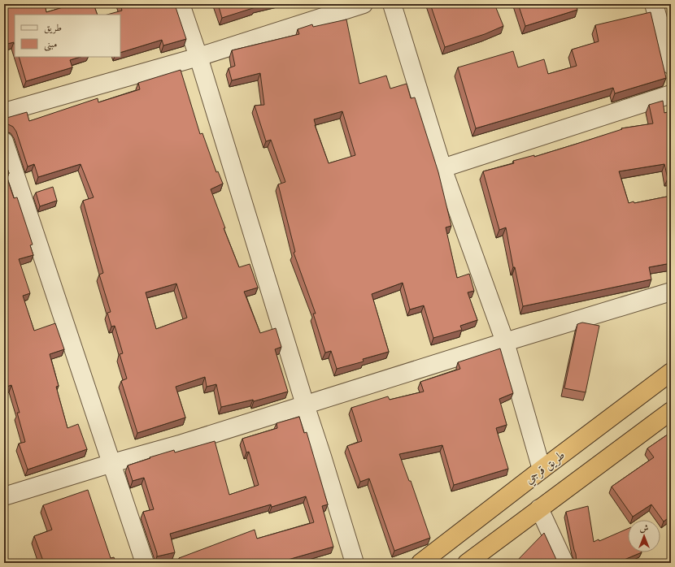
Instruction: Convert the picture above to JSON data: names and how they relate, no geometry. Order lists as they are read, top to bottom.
{
  "streets": {
    "highway": ["طريق قرجي"]
  },
  "legend": ["طريق", "مبنى"],
  "north": "top"
}
